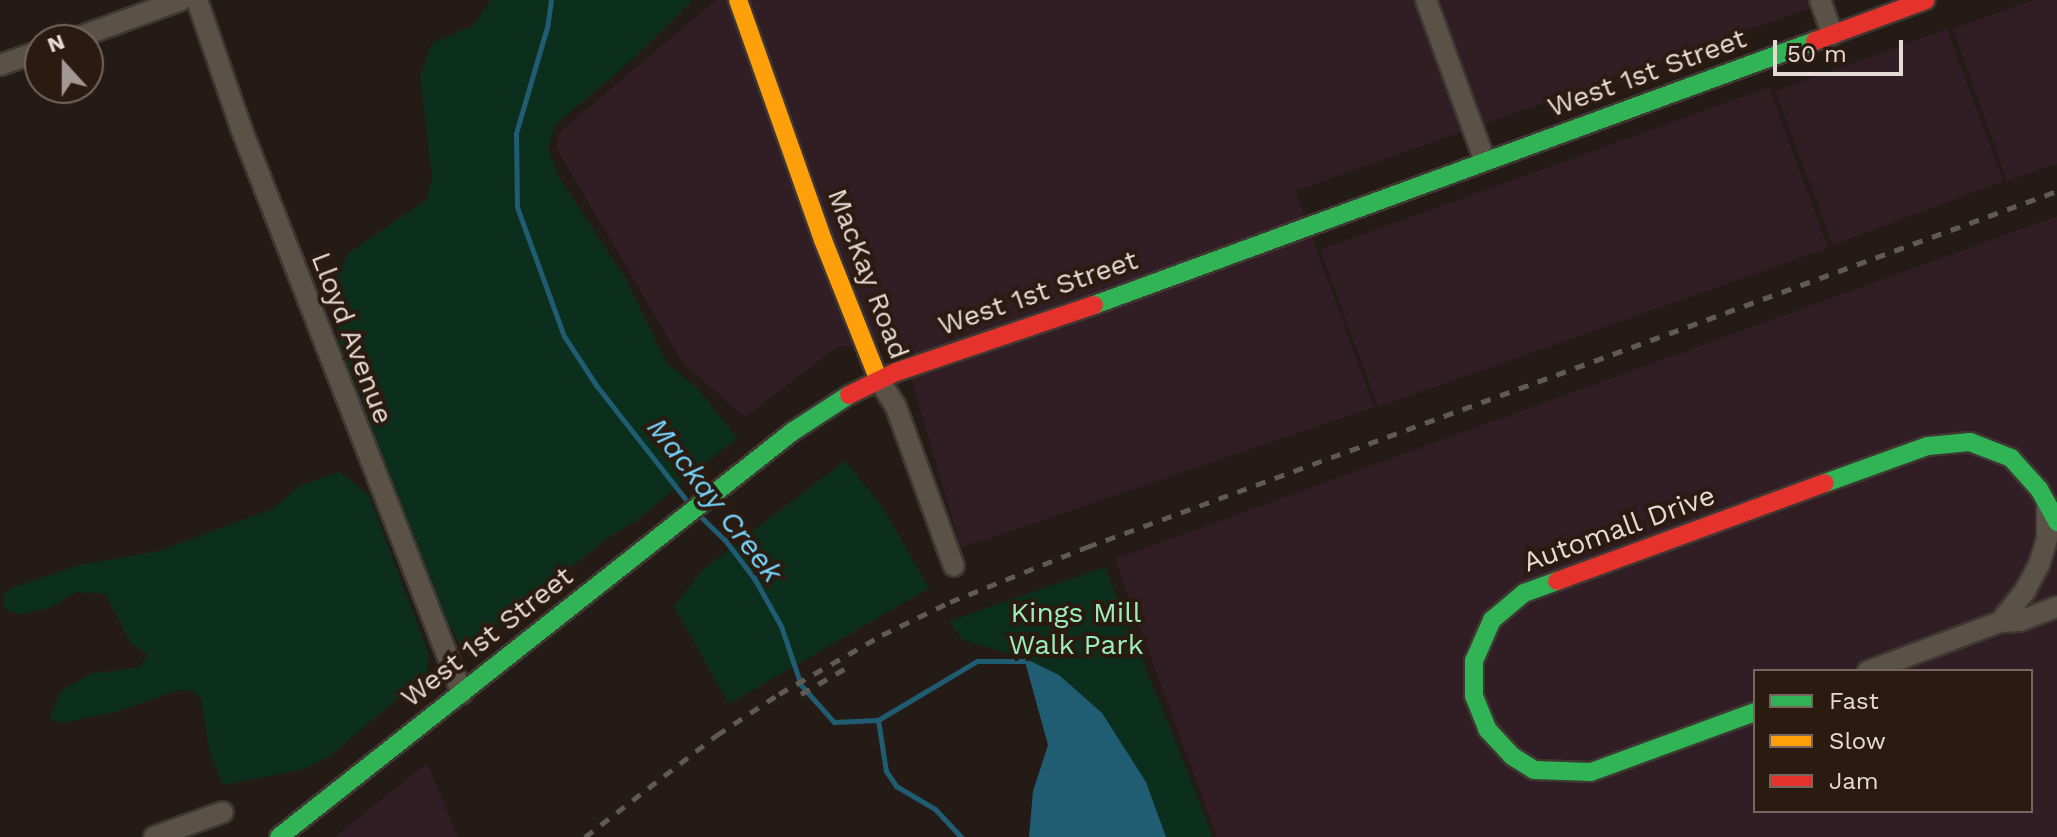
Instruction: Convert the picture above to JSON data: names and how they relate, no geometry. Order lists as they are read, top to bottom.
{
  "streets": {
    "street": [
      "West 1st Street",
      "MacKay Road",
      "Lloyd Avenue",
      "Automall Drive"
    ]
  },
  "crossings": [
    ["West 1st Street", "MacKay Road"],
    ["West 1st Street", "Lloyd Avenue"]
  ],
  "water": ["Mackay Creek"],
  "parks": ["Kings Mill Walk Park"],
  "legend": ["Fast", "Slow", "Jam"],
  "scale_bar": "50 m",
  "north": "top"
}
